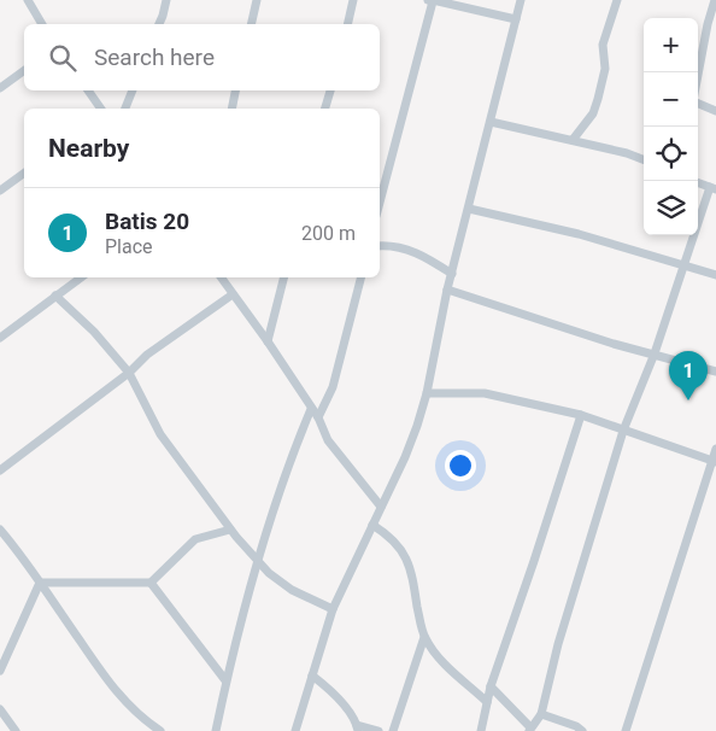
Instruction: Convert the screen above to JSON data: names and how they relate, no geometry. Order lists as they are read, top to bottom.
{
  "page": {
    "map_buttons": ["+", "−"],
    "search": "Search here",
    "heading": "Nearby",
    "list": [
      {
        "mark": "1",
        "name": "Batis 20",
        "note": "Place",
        "value": "200 m"
      }
    ],
    "pins": "1"
  }
}
